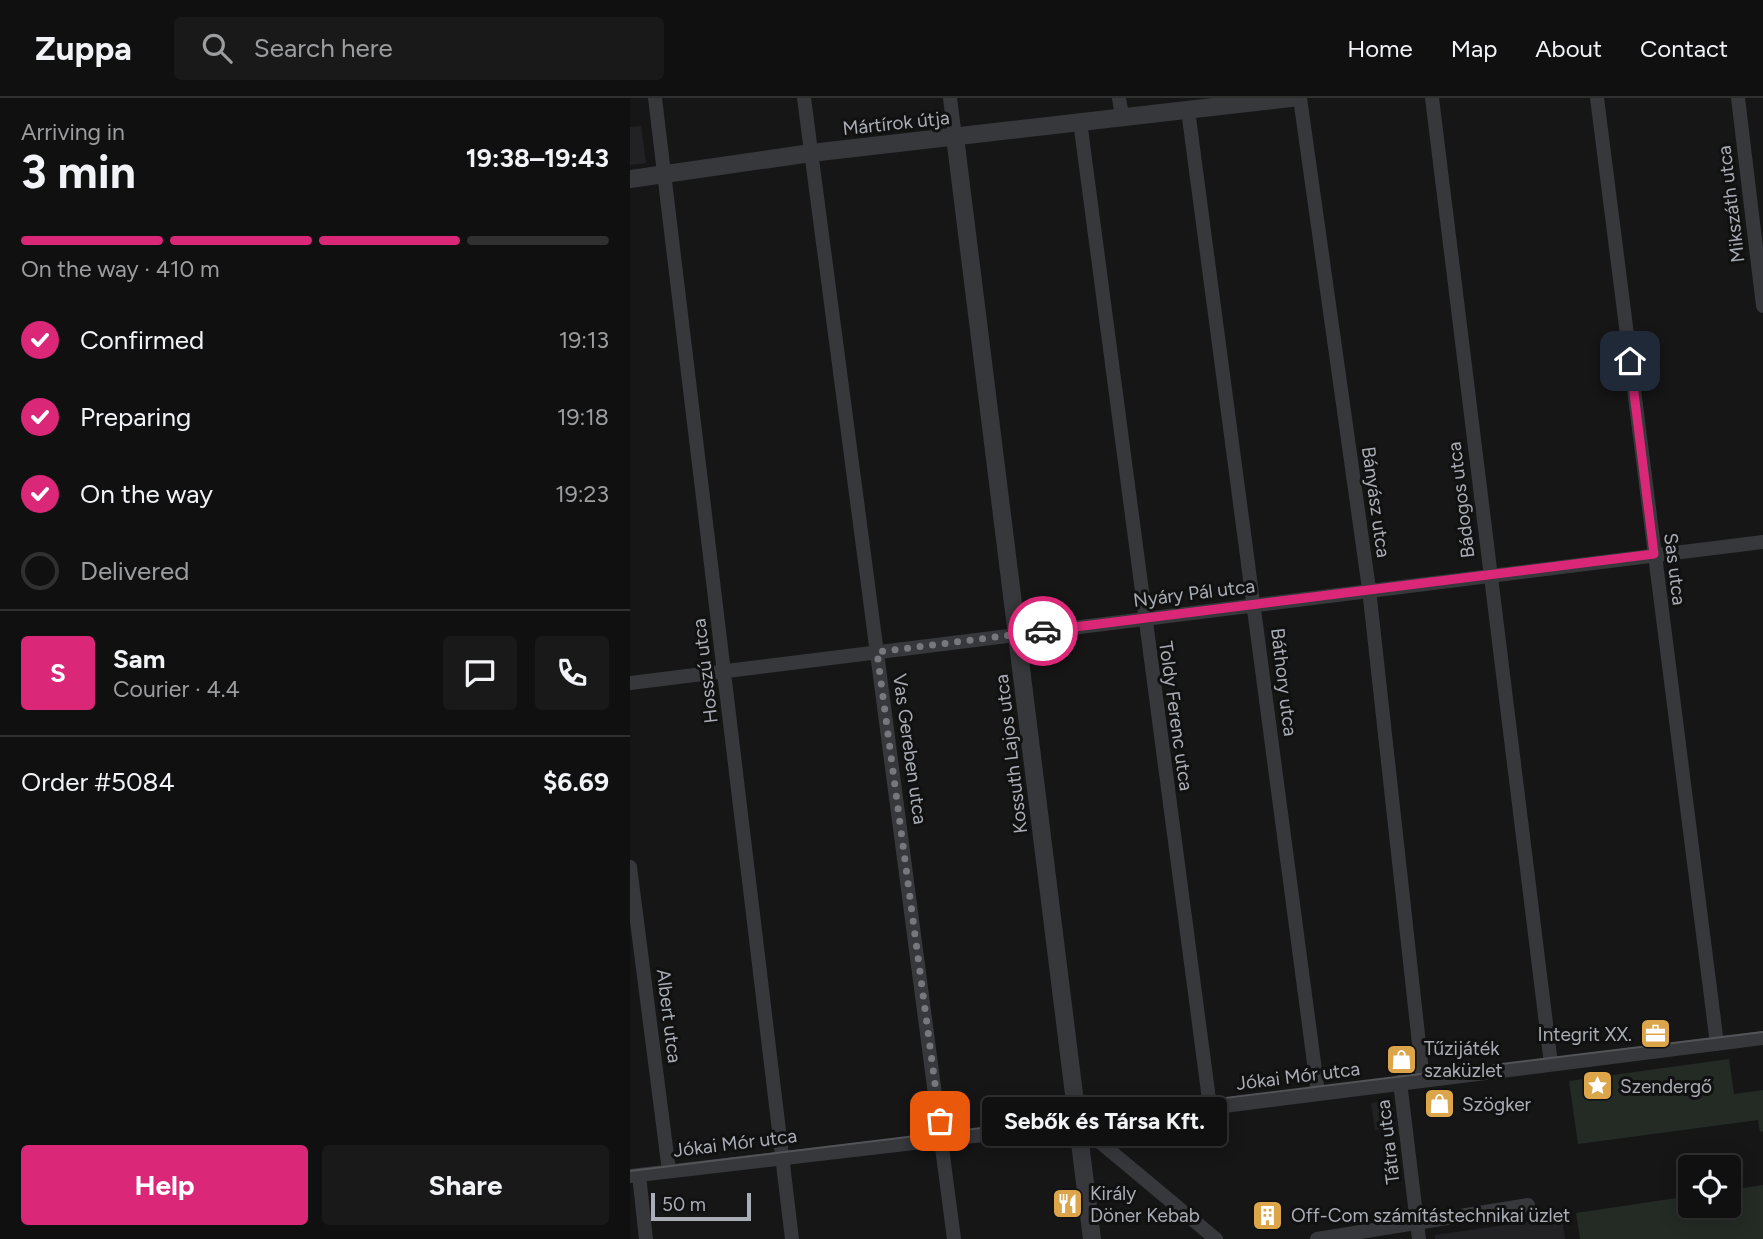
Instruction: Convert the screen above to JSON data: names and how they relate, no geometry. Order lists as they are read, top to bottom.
{
  "streets": {
    "street": [
      "Mártírok útja",
      "Mikszáth utca",
      "Bádogos utca",
      "Bányász utca",
      "Sas utca",
      "Nyáry Pál utca",
      "Hosszú utca",
      "Báthory utca",
      "Toldy Ferenc utca",
      "Vas Gereben utca",
      "Kossuth Lajos utca",
      "Albert utca",
      "Jókai Mór utca",
      "Tátra utca"
    ]
  },
  "crossings": [
    ["Mártírok útja", "Hosszú utca"],
    ["Mártírok útja", "Báthory utca"],
    ["Mártírok útja", "Toldy Ferenc utca"],
    ["Mártírok útja", "Vas Gereben utca"],
    ["Mártírok útja", "Kossuth Lajos utca"],
    ["Bádogos utca", "Nyáry Pál utca"],
    ["Bádogos utca", "Jókai Mór utca"],
    ["Bányász utca", "Nyáry Pál utca"],
    ["Bányász utca", "Jókai Mór utca"],
    ["Sas utca", "Nyáry Pál utca"],
    ["Sas utca", "Jókai Mór utca"],
    ["Nyáry Pál utca", "Hosszú utca"],
    ["Nyáry Pál utca", "Báthory utca"],
    ["Nyáry Pál utca", "Toldy Ferenc utca"],
    ["Nyáry Pál utca", "Vas Gereben utca"],
    ["Nyáry Pál utca", "Kossuth Lajos utca"],
    ["Hosszú utca", "Jókai Mór utca"],
    ["Báthory utca", "Jókai Mór utca"],
    ["Toldy Ferenc utca", "Jókai Mór utca"],
    ["Vas Gereben utca", "Jókai Mór utca"],
    ["Kossuth Lajos utca", "Jókai Mór utca"],
    ["Albert utca", "Jókai Mór utca"],
    ["Jókai Mór utca", "Tátra utca"]
  ],
  "places": {
    "office": ["Integrit XX."],
    "shop": ["Tűzijáték szaküzlet", "Szögker"],
    "place": ["Szendergő"],
    "other": ["Sebők és Társa Kft."],
    "restaurant": ["Király Döner Kebab"],
    "building": ["Off-Com számítástechnikai üzlet"]
  },
  "scale_bar": "50 m",
  "page": {
    "header": "Zuppa",
    "search": "Search here",
    "nav": [
      "Home",
      "Map",
      "About",
      "Contact"
    ],
    "heading": ["3 min", "Arriving in", "19:38–19:43"],
    "panel": [
      "Sam",
      "Courier · 4.4",
      "Order #5084",
      "$6.69"
    ],
    "bar": "On the way · 410 m",
    "list": [
      ["Confirmed", "19:13"],
      ["Preparing", "19:18"],
      ["On the way", "19:23"],
      "Delivered"
    ],
    "round": "S",
    "bubble": "Sebők és Társa Kft.",
    "buttons": ["Help", "Share"],
    "scale": "50 m"
  }
}
